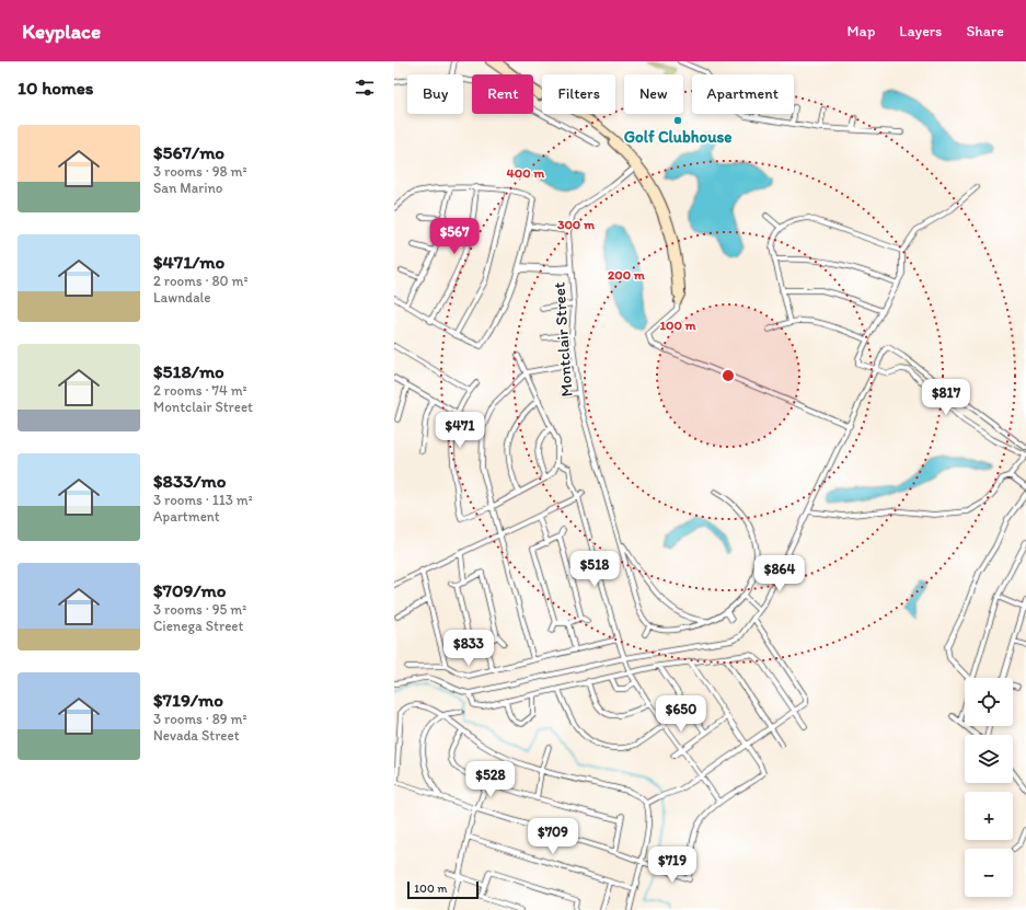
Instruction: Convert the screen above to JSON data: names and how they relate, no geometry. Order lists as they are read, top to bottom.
{
  "streets": {
    "street": ["Montclair Street"]
  },
  "places": ["Golf Clubhouse"],
  "scale_bar": "100 m",
  "page": {
    "header": "Keyplace",
    "nav": ["Map", "Layers", "Share"],
    "heading": "10 homes",
    "chip": [
      "Buy",
      "Rent",
      "Filters",
      "New",
      "Apartment"
    ],
    "list": [
      {
        "name": "$567/mo",
        "note": "3 rooms · 98 m² · San Marino"
      },
      {
        "name": "$471/mo",
        "note": "2 rooms · 80 m² · Lawndale"
      },
      {
        "name": "$518/mo",
        "note": "2 rooms · 74 m² · Montclair Street"
      },
      {
        "name": "$833/mo",
        "note": "3 rooms · 113 m² · Apartment"
      },
      {
        "name": "$709/mo",
        "note": "3 rooms · 95 m² · Cienega Street"
      },
      {
        "name": "$719/mo",
        "note": "3 rooms · 89 m² · Nevada Street"
      }
    ],
    "price": [
      "$567",
      "$817",
      "$471",
      "$518",
      "$864",
      "$833",
      "$650",
      "$528",
      "$709",
      "$719"
    ],
    "map_buttons": ["+", "−"],
    "scale": "100 m"
  },
  "rings": [
    "400 m",
    "300 m",
    "200 m",
    "100 m"
  ]
}
